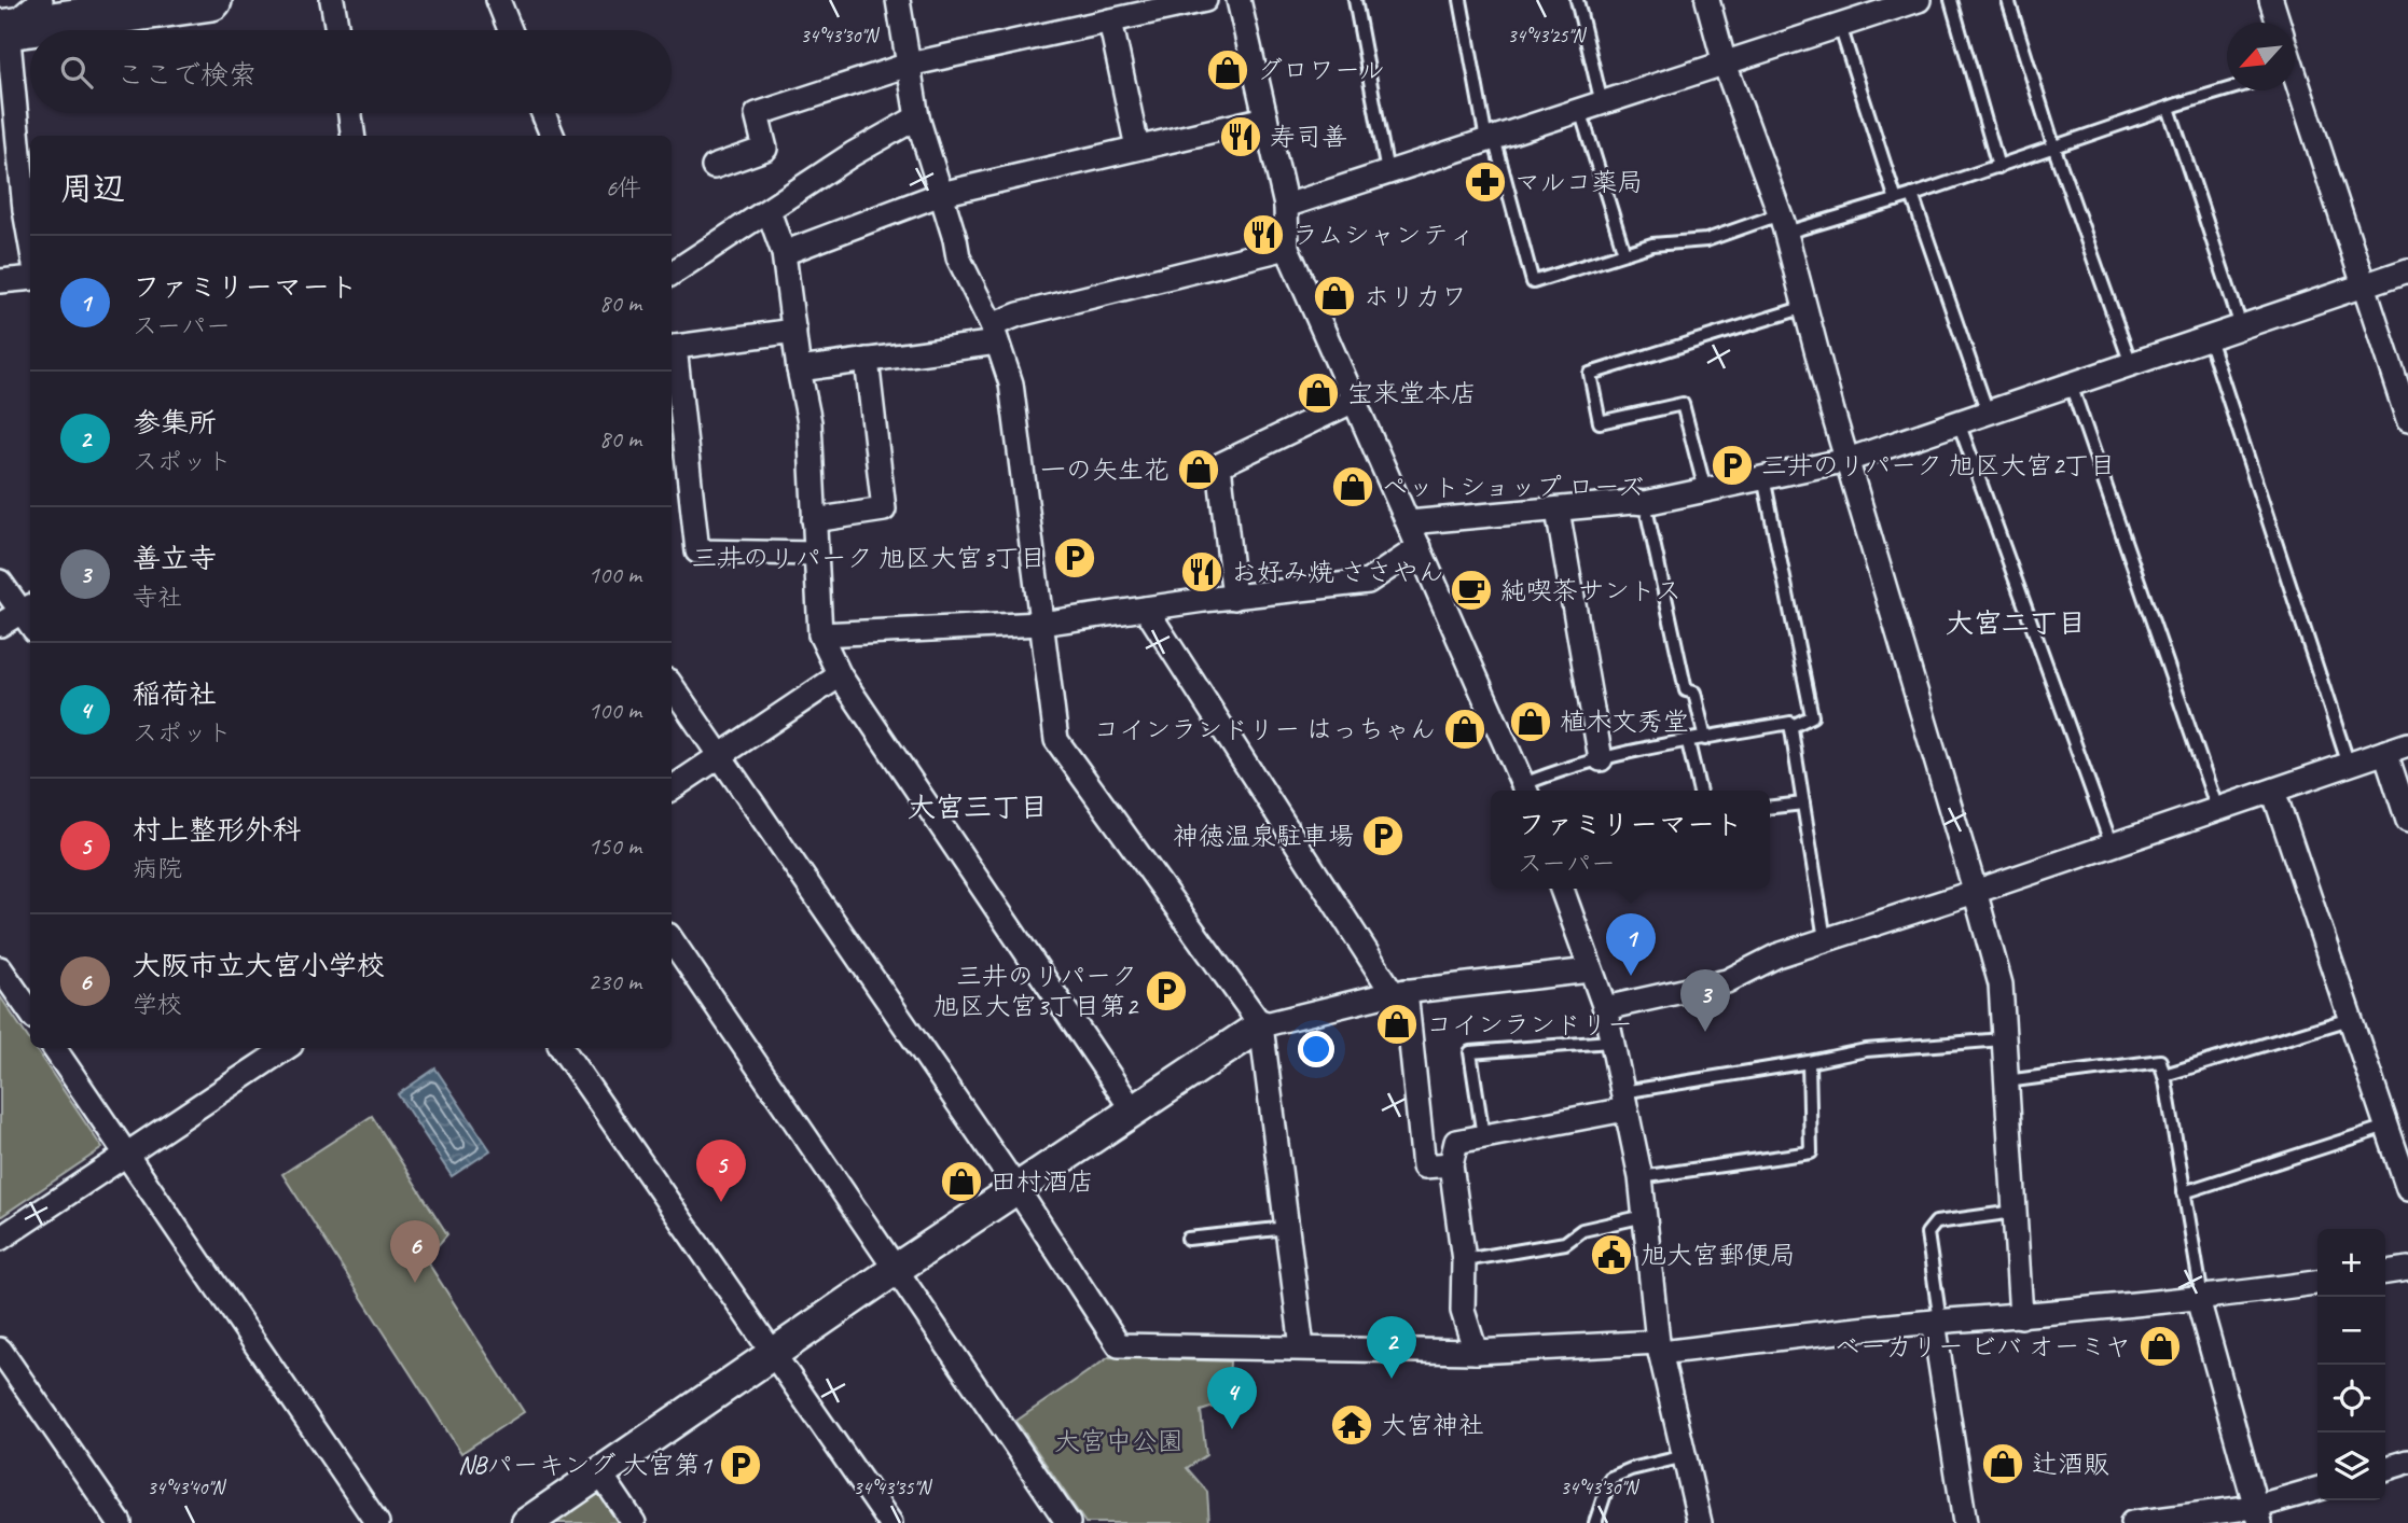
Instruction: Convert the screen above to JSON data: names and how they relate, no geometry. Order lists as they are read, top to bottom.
{
  "districts": ["大宮二丁目", "大宮三丁目"],
  "parks": ["大宮中公園"],
  "places": {
    "shop": [
      "グロワール",
      "ホリカワ",
      "宝来堂本店",
      "一の矢生花",
      "ペットショップ ローズ",
      "植木文秀堂",
      "コインランドリー はっちゃん",
      "コインランドリー",
      "田村酒店",
      "ベーカリー ビバ オーミヤ",
      "辻酒販"
    ],
    "restaurant": ["寿司善", "ラムシャンティ", "お好み焼 ささやん"],
    "pharmacy": ["マルコ薬局"],
    "parking": [
      "三井のリパーク 旭区大宮2丁目",
      "三井のリパーク 旭区大宮3丁目",
      "神徳温泉駐車場",
      "三井のリパーク 旭区大宮3丁目第2",
      "NBパーキング 大宮第1"
    ],
    "cafe": ["純喫茶サントス"],
    "public building": ["旭大宮郵便局"],
    "temple": ["大宮神社"]
  },
  "north": "bottom left",
  "page": {
    "search": "ここで検索",
    "heading": ["周辺", "6件"],
    "list": [
      {
        "mark": "1",
        "name": "ファミリーマート",
        "note": "スーパー",
        "value": "80 m"
      },
      {
        "mark": "2",
        "name": "参集所",
        "note": "スポット",
        "value": "80 m"
      },
      {
        "mark": "3",
        "name": "善立寺",
        "note": "寺社",
        "value": "100 m"
      },
      {
        "mark": "4",
        "name": "稲荷社",
        "note": "スポット",
        "value": "100 m"
      },
      {
        "mark": "5",
        "name": "村上整形外科",
        "note": "病院",
        "value": "150 m"
      },
      {
        "mark": "6",
        "name": "大阪市立大宮小学校",
        "note": "学校",
        "value": "230 m"
      }
    ],
    "popup": ["ファミリーマート", "スーパー"],
    "pins": [
      "1",
      "3",
      "5",
      "6",
      "2",
      "4"
    ],
    "map_buttons": ["+", "−"]
  },
  "coordinates": [
    "34°43'30\"N",
    "34°43'25\"N",
    "34°43'40\"N",
    "34°43'35\"N"
  ]
}
